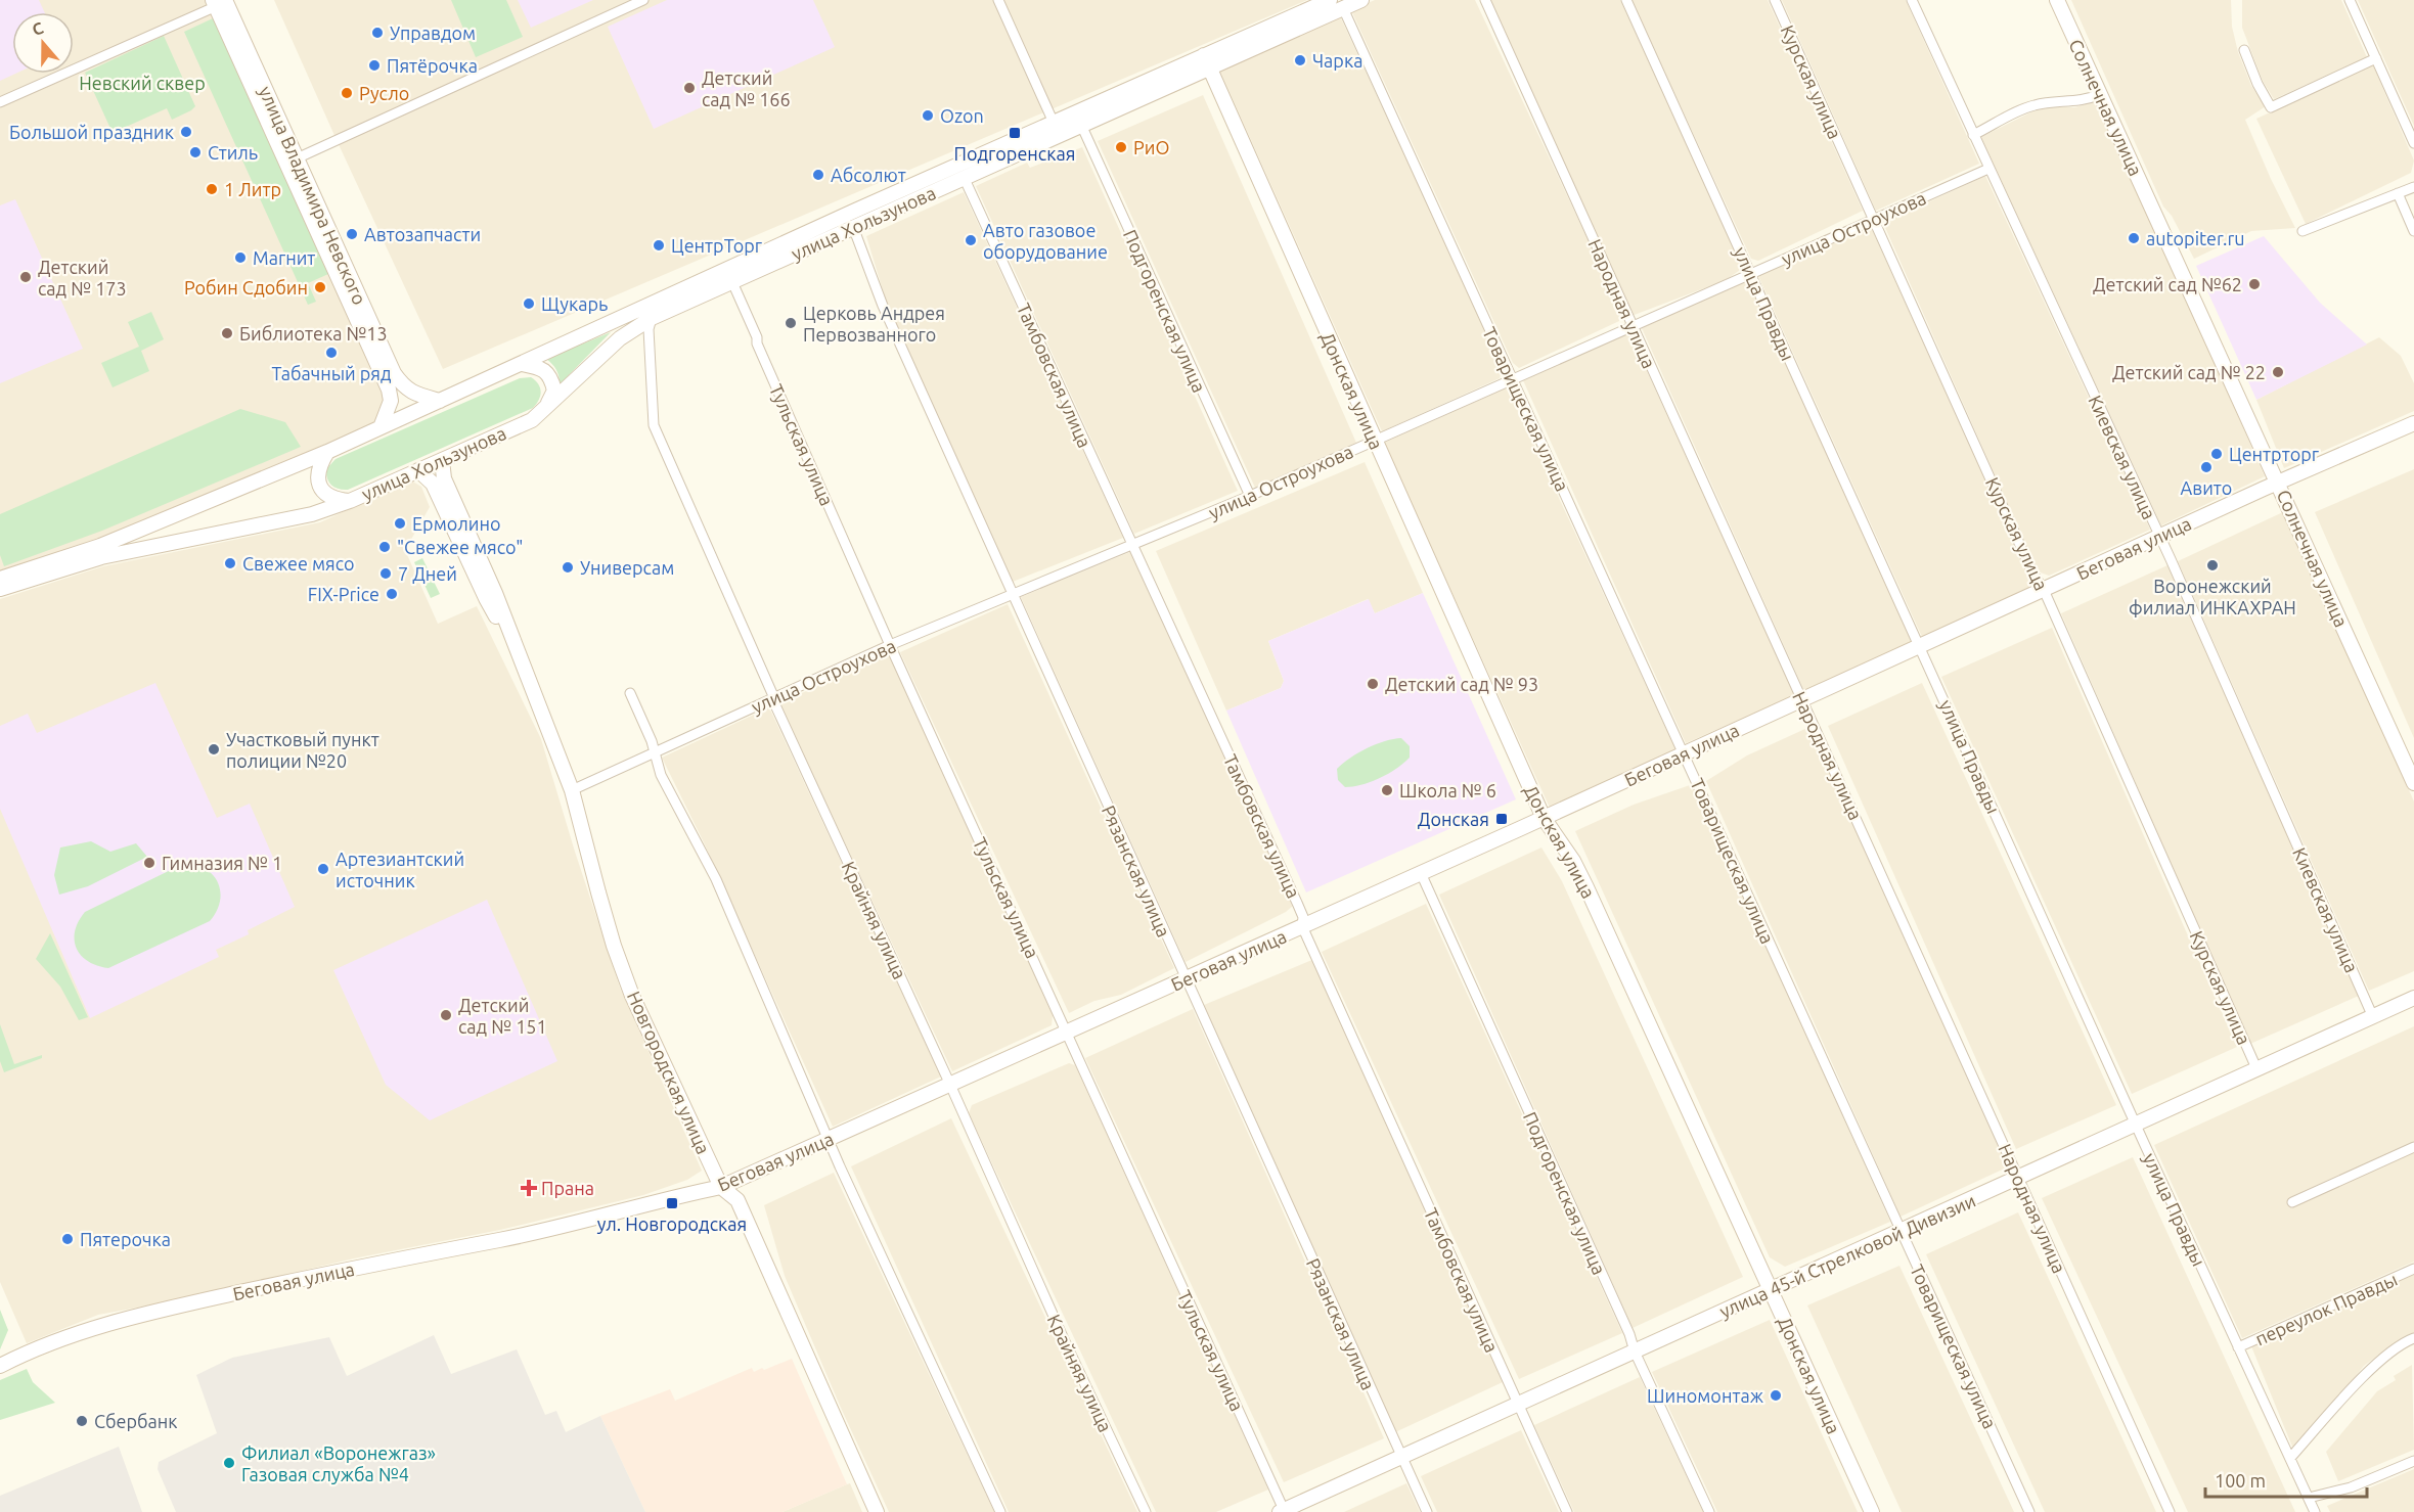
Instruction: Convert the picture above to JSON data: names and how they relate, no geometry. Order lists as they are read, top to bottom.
{
  "streets": {
    "street": [
      "Курская улица",
      "Солнечная улица",
      "улица Владимира Невского",
      "улица Хользунова",
      "улица Остроухова",
      "Народная улица",
      "улица Правды",
      "Подгоренская улица",
      "Тамбовская улица",
      "Донская улица",
      "Товарищеская улица",
      "Тульская улица",
      "Киевская улица",
      "Беговая улица",
      "Рязанская улица",
      "Крайняя улица",
      "Новгородская улица",
      "улица 45-й Стрелковой Дивизии",
      "переулок Правды"
    ]
  },
  "crossings": [
    ["Курская улица", "улица Остроухова"],
    ["Курская улица", "Беговая улица"],
    ["Курская улица", "улица 45-й Стрелковой Дивизии"],
    ["Солнечная улица", "Беговая улица"],
    ["улица Владимира Невского", "улица Хользунова"],
    ["улица Хользунова", "Подгоренская улица"],
    ["улица Хользунова", "Тамбовская улица"],
    ["улица Хользунова", "Донская улица"],
    ["улица Хользунова", "Товарищеская улица"],
    ["улица Хользунова", "Тульская улица"],
    ["улица Хользунова", "Рязанская улица"],
    ["улица Хользунова", "Крайняя улица"],
    ["улица Хользунова", "Новгородская улица"],
    ["улица Остроухова", "Народная улица"],
    ["улица Остроухова", "улица Правды"],
    ["улица Остроухова", "Подгоренская улица"],
    ["улица Остроухова", "Тамбовская улица"],
    ["улица Остроухова", "Донская улица"],
    ["улица Остроухова", "Товарищеская улица"],
    ["улица Остроухова", "Тульская улица"],
    ["улица Остроухова", "Киевская улица"],
    ["улица Остроухова", "Рязанская улица"],
    ["улица Остроухова", "Крайняя улица"],
    ["улица Остроухова", "Новгородская улица"],
    ["Народная улица", "Беговая улица"],
    ["Народная улица", "улица 45-й Стрелковой Дивизии"],
    ["улица Правды", "Беговая улица"],
    ["улица Правды", "улица 45-й Стрелковой Дивизии"],
    ["улица Правды", "переулок Правды"],
    ["Подгоренская улица", "Беговая улица"],
    ["Подгоренская улица", "улица 45-й Стрелковой Дивизии"],
    ["Тамбовская улица", "Беговая улица"],
    ["Тамбовская улица", "улица 45-й Стрелковой Дивизии"],
    ["Донская улица", "Беговая улица"],
    ["Донская улица", "улица 45-й Стрелковой Дивизии"],
    ["Товарищеская улица", "Беговая улица"],
    ["Товарищеская улица", "улица 45-й Стрелковой Дивизии"],
    ["Тульская улица", "Беговая улица"],
    ["Тульская улица", "улица 45-й Стрелковой Дивизии"],
    ["Киевская улица", "Беговая улица"],
    ["Киевская улица", "улица 45-й Стрелковой Дивизии"],
    ["Беговая улица", "Рязанская улица"],
    ["Беговая улица", "Крайняя улица"],
    ["Беговая улица", "Новгородская улица"],
    ["Рязанская улица", "улица 45-й Стрелковой Дивизии"]
  ],
  "parks": ["Невский сквер"],
  "places": {
    "other": [
      "Управдом",
      "Чарка",
      "Пятёрочка",
      "Детский сад № 166",
      "Русло",
      "Ozon",
      "Большой праздник",
      "РиО",
      "Стиль",
      "Абсолют",
      "1 Литр",
      "Автозапчасти",
      "autopiter.ru",
      "Авто газовое оборудование",
      "ЦентрТорг",
      "Магнит",
      "Детский сад № 173",
      "Детский сад №62",
      "Робин Сдобин",
      "Щукарь",
      "Церковь Андрея Первозванного",
      "Библиотека №13",
      "Табачный ряд",
      "Детский сад № 22",
      "Центрторг",
      "Авито",
      "Ермолино",
      "\"Свежее мясо\"",
      "Свежее мясо",
      "Воронежский филиал ИНКАХРАН",
      "Универсам",
      "7 Дней",
      "FIX-Price",
      "Детский сад № 93",
      "Участковый пункт полиции №20",
      "Школа № 6",
      "Гимназия № 1",
      "Артезиантский источник",
      "Детский сад № 151",
      "Пятерочка",
      "Шиномонтаж",
      "Сбербанк",
      "Филиал «Воронежгаз» Газовая служба №4"
    ],
    "transit": ["Подгоренская", "Донская", "ул. Новгородская"],
    "health": ["Прана"]
  },
  "scale_bar": "100 m",
  "north": "top"
}
